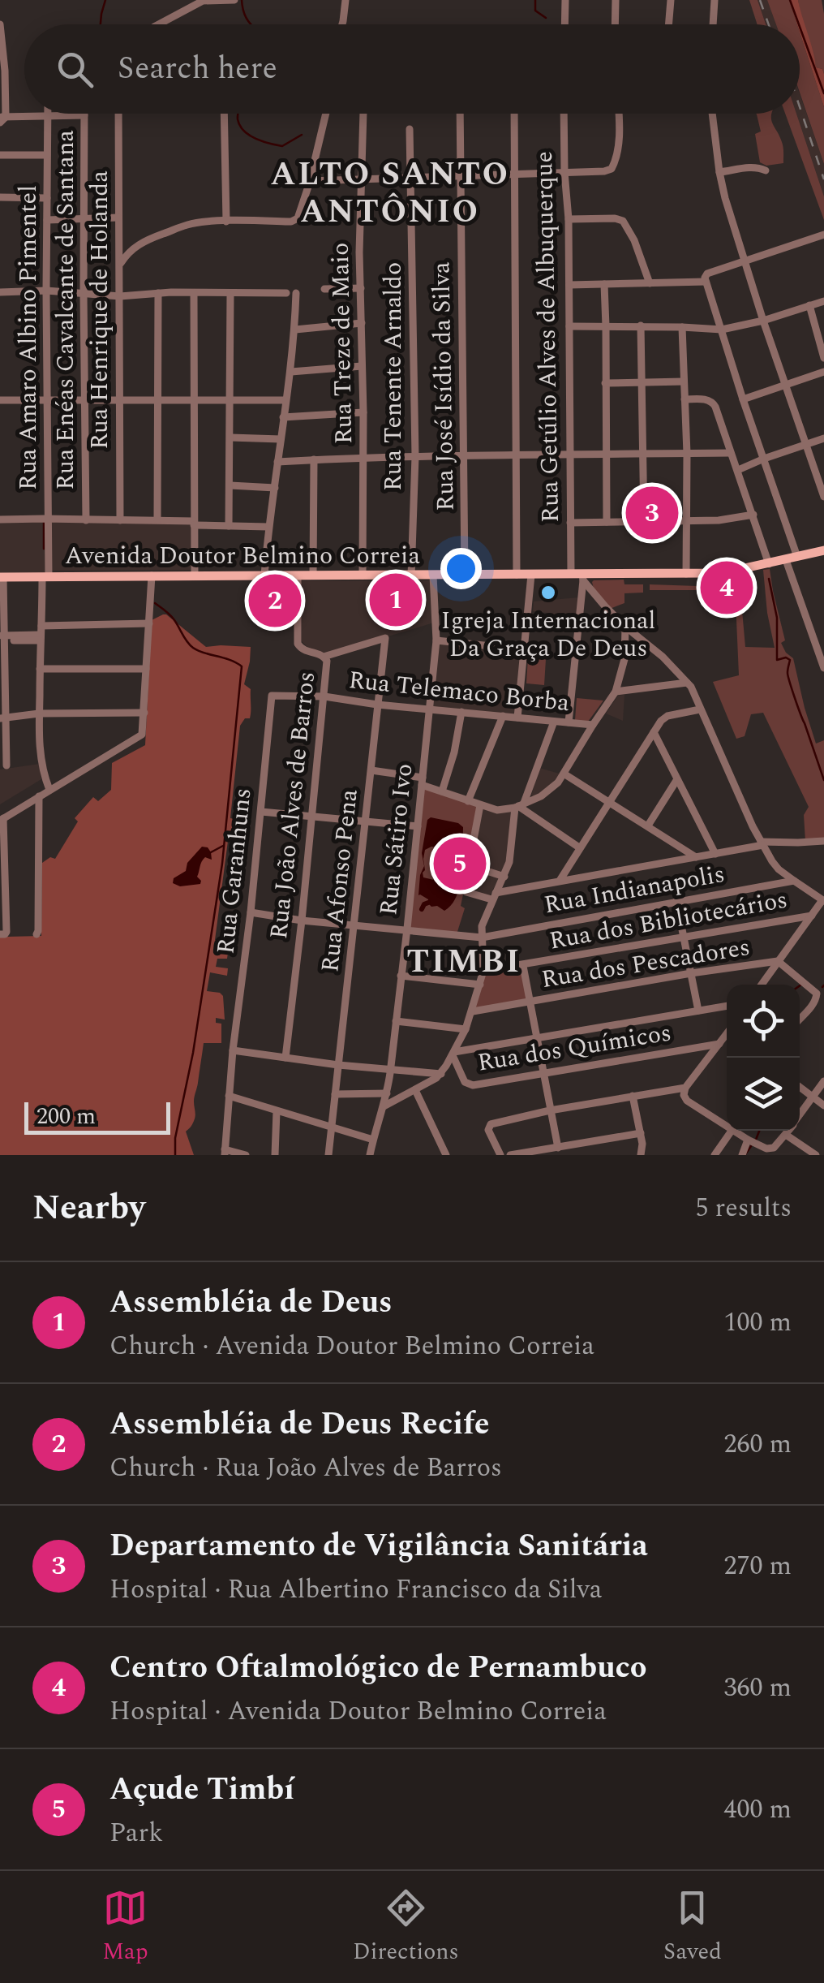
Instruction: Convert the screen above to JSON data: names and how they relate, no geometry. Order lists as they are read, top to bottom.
{
  "streets": {
    "main road": ["Avenida Doutor Belmino Correia"],
    "street": [
      "Rua Enéas Cavalcante de Santana",
      "Rua Henrique de Holanda",
      "Rua Getúlio Alves de Albuquerque",
      "Rua Amaro Albino Pimentel",
      "Rua Treze de Maio",
      "Rua Tenente Arnaldo",
      "Rua José Isídio da Silva",
      "Rua Telemaco Borba",
      "Rua João Alves de Barros",
      "Rua Sátiro Ivo",
      "Rua Garanhuns",
      "Rua Afonso Pena",
      "Rua Indianapolis",
      "Rua dos Bibliotecários",
      "Rua dos Pescadores",
      "Rua dos Químicos"
    ]
  },
  "crossings": [
    ["Rua Getúlio Alves de Albuquerque", "Avenida Doutor Belmino Correia"],
    ["Rua Amaro Albino Pimentel", "Avenida Doutor Belmino Correia"],
    ["Rua Treze de Maio", "Avenida Doutor Belmino Correia"],
    ["Rua Tenente Arnaldo", "Avenida Doutor Belmino Correia"],
    ["Rua José Isídio da Silva", "Avenida Doutor Belmino Correia"],
    ["Avenida Doutor Belmino Correia", "Rua João Alves de Barros"],
    ["Avenida Doutor Belmino Correia", "Rua Sátiro Ivo"],
    ["Rua Telemaco Borba", "Rua João Alves de Barros"],
    ["Rua Telemaco Borba", "Rua Sátiro Ivo"],
    ["Rua Telemaco Borba", "Rua Garanhuns"],
    ["Rua Telemaco Borba", "Rua Afonso Pena"],
    ["Rua João Alves de Barros", "Rua Afonso Pena"],
    ["Rua João Alves de Barros", "Rua Indianapolis"],
    ["Rua Sátiro Ivo", "Rua Indianapolis"],
    ["Rua Garanhuns", "Rua Indianapolis"],
    ["Rua Afonso Pena", "Rua Indianapolis"]
  ],
  "districts": ["ALTO SANTO ANTÔNIO", "TIMBI"],
  "places": ["Igreja Internacional Da Graça De Deus"],
  "scale_bar": "200 m",
  "page": {
    "search": "Search here",
    "pins": [
      "3",
      "4",
      "1",
      "2",
      "5"
    ],
    "scale": "200 m",
    "heading": ["Nearby", "5 results"],
    "list": [
      {
        "mark": "1",
        "name": "Assembléia de Deus",
        "note": "Church · Avenida Doutor Belmino Correia",
        "value": "100 m"
      },
      {
        "mark": "2",
        "name": "Assembléia de Deus Recife",
        "note": "Church · Rua João Alves de Barros",
        "value": "260 m"
      },
      {
        "mark": "3",
        "name": "Departamento de Vigilância Sanitária",
        "note": "Hospital · Rua Albertino Francisco da Silva",
        "value": "270 m"
      },
      {
        "mark": "4",
        "name": "Centro Oftalmológico de Pernambuco",
        "note": "Hospital · Avenida Doutor Belmino Correia",
        "value": "360 m"
      },
      {
        "mark": "5",
        "name": "Açude Timbí",
        "note": "Park",
        "value": "400 m"
      }
    ],
    "nav": ["Map", "Directions", "Saved"]
  }
}
